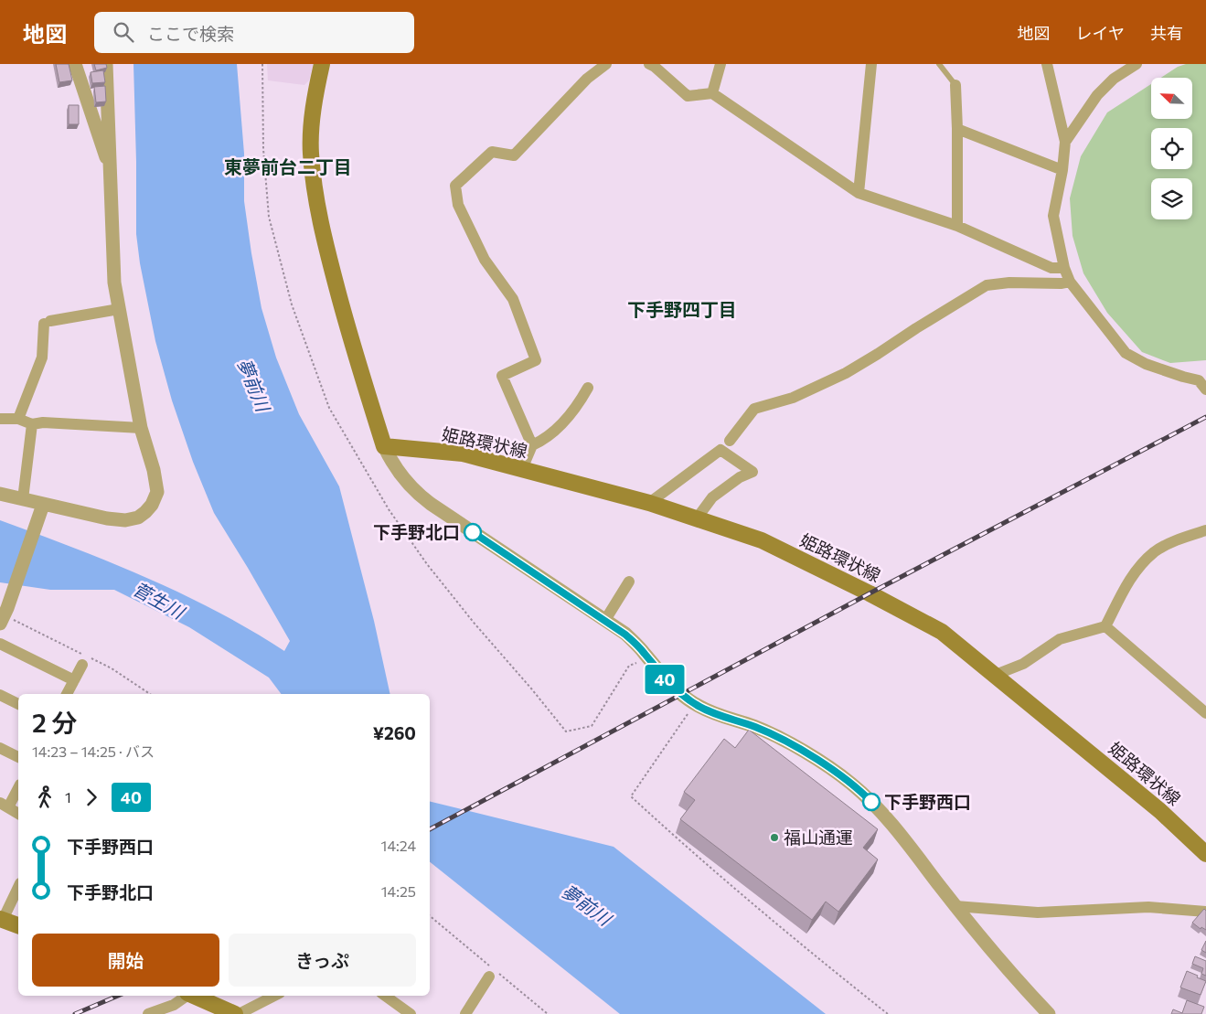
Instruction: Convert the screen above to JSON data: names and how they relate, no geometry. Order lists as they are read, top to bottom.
{
  "streets": {
    "main road": ["姫路環状線"]
  },
  "districts": ["東夢前台二丁目", "下手野四丁目"],
  "water": ["夢前川", "菅生川"],
  "places": ["下手野北口", "下手野西口", "福山通運"],
  "lines": ["bus line 40"],
  "north": "top left",
  "page": {
    "header": "地図",
    "search": "ここで検索",
    "nav": ["地図", "レイヤ", "共有"],
    "on_map": "40",
    "heading": ["2 分", "14:23 – 14:25 · バス", "¥260"],
    "legs": ["1", "40"],
    "list": [
      {
        "name": "下手野西口",
        "value": "14:24"
      },
      {
        "name": "下手野北口",
        "value": "14:25"
      }
    ],
    "buttons": ["開始", "きっぷ"]
  }
}
